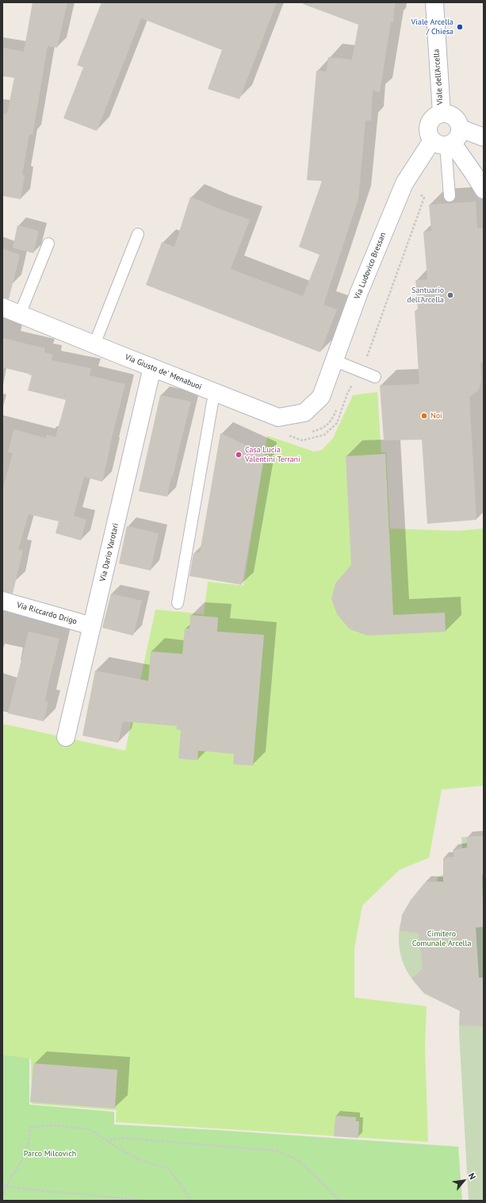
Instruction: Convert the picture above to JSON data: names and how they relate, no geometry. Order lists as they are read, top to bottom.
{
  "streets": {
    "street": [
      "Viale dell'Arcella",
      "Via Ludovico Bressan",
      "Via Giusto de' Menabuoi",
      "Via Dario Varotari",
      "Via Riccardo Drigo"
    ]
  },
  "crossings": [
    ["Viale dell'Arcella", "Via Ludovico Bressan"],
    ["Via Ludovico Bressan", "Via Giusto de' Menabuoi"],
    ["Via Giusto de' Menabuoi", "Via Dario Varotari"],
    ["Via Dario Varotari", "Via Riccardo Drigo"]
  ],
  "parks": ["Cimitero Comunale Arcella", "Parco Milcovich"],
  "places": [
    "Viale Arcella / Chiesa",
    "Santuario dell'Arcella",
    "Noi",
    "Casa Lucia Valentini Terrani"
  ],
  "north": "top right"
}
